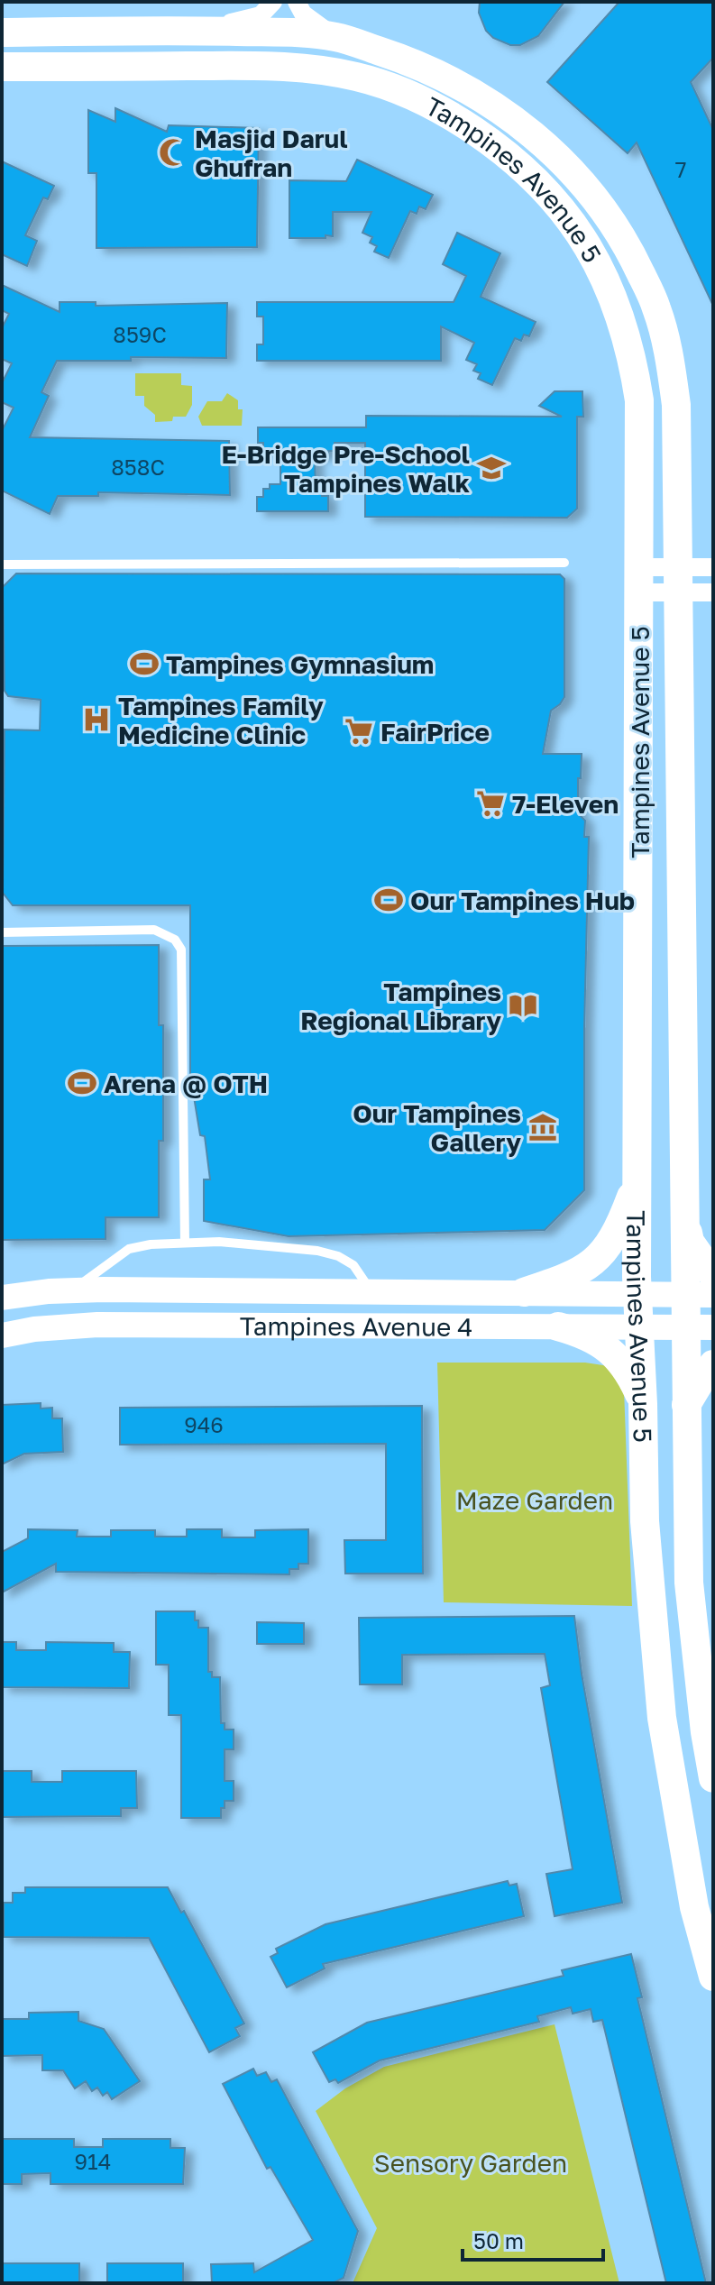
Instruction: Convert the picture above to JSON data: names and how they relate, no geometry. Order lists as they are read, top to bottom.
{
  "streets": {
    "main road": ["Tampines Avenue 5", "Tampines Avenue 4"]
  },
  "crossings": [
    ["Tampines Avenue 5", "Tampines Avenue 4"]
  ],
  "parks": ["Maze Garden", "Sensory Garden"],
  "places": {
    "mosque": ["Masjid Darul Ghufran"],
    "school or university": ["E-Bridge Pre-School Tampines Walk"],
    "sports": ["Tampines Gymnasium", "Our Tampines Hub", "Arena @ OTH"],
    "hospital": ["Tampines Family Medicine Clinic"],
    "supermarket": ["FairPrice", "7-Eleven"],
    "library": ["Tampines Regional Library"],
    "museum": ["Our Tampines Gallery"]
  },
  "house_numbers": [
    "7",
    "859C",
    "858C",
    "946",
    "914"
  ],
  "scale_bar": "50 m"
}
